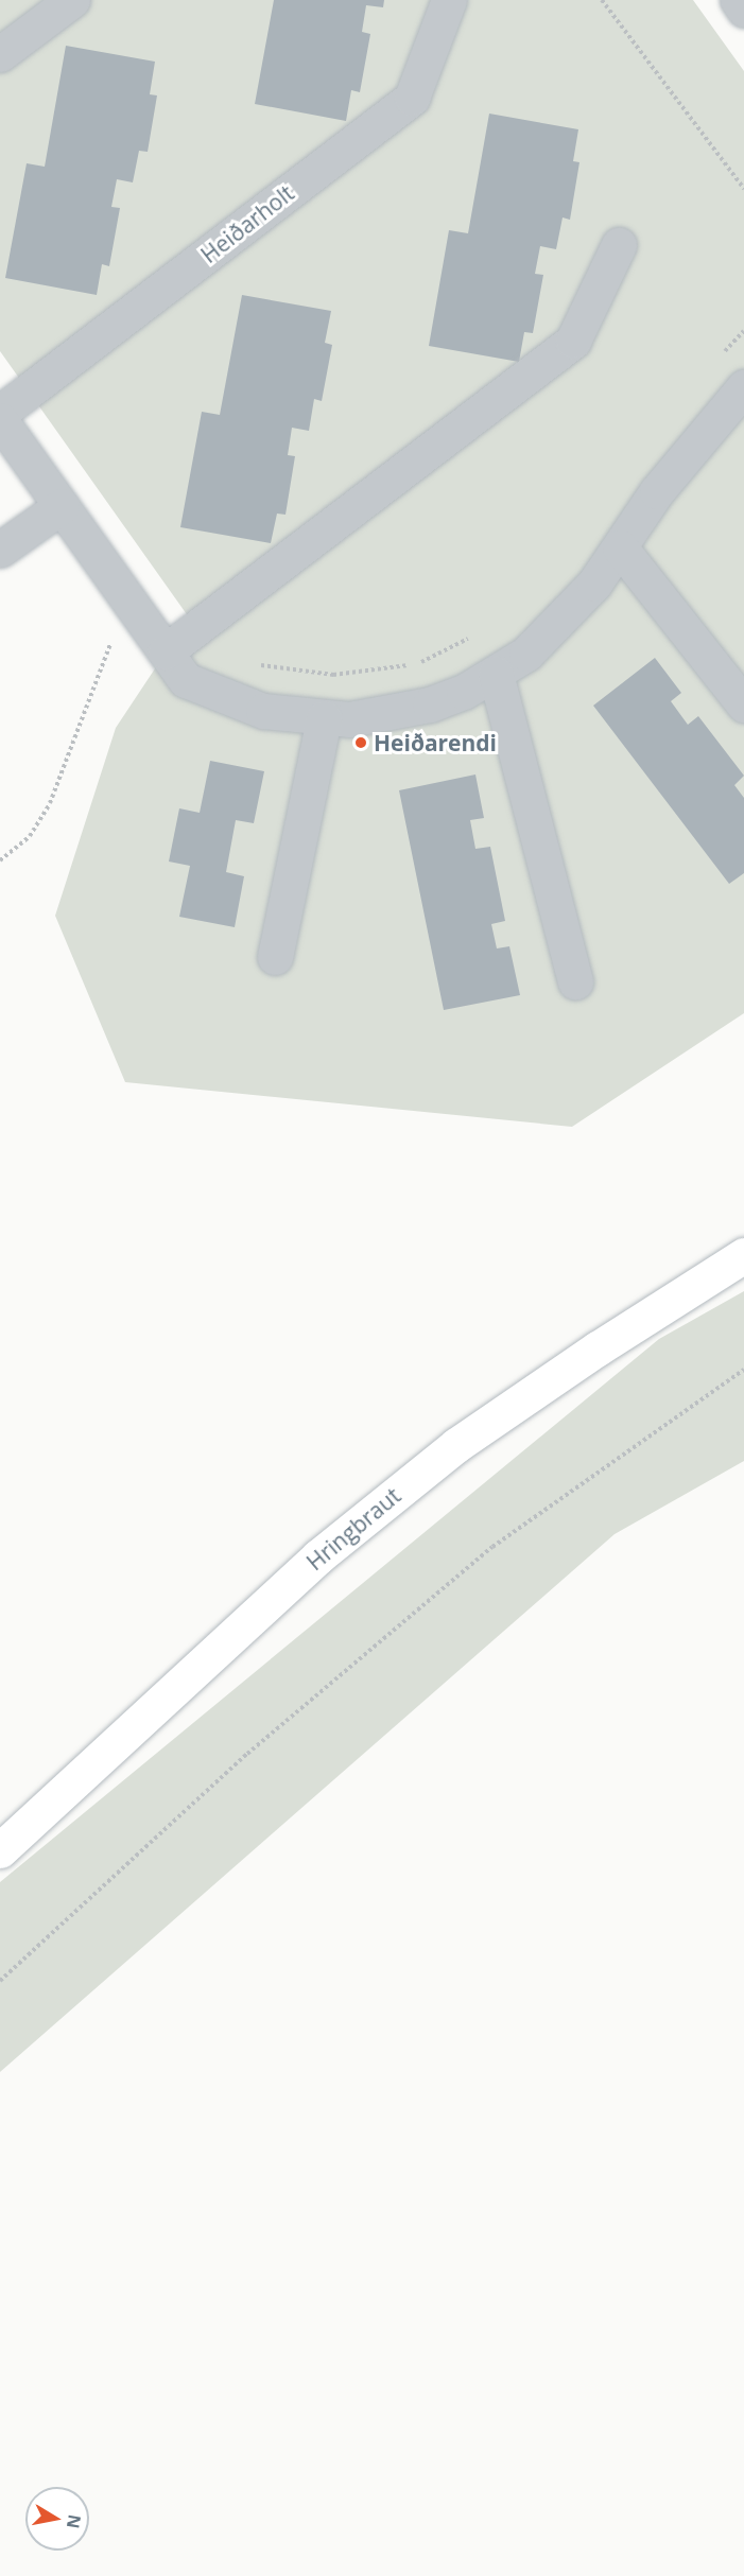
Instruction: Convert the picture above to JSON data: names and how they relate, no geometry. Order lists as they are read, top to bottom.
{
  "streets": {
    "main road": ["Hringbraut"],
    "street": ["Heiðarholt"]
  },
  "places": ["Heiðarendi"],
  "north": "right"
}
